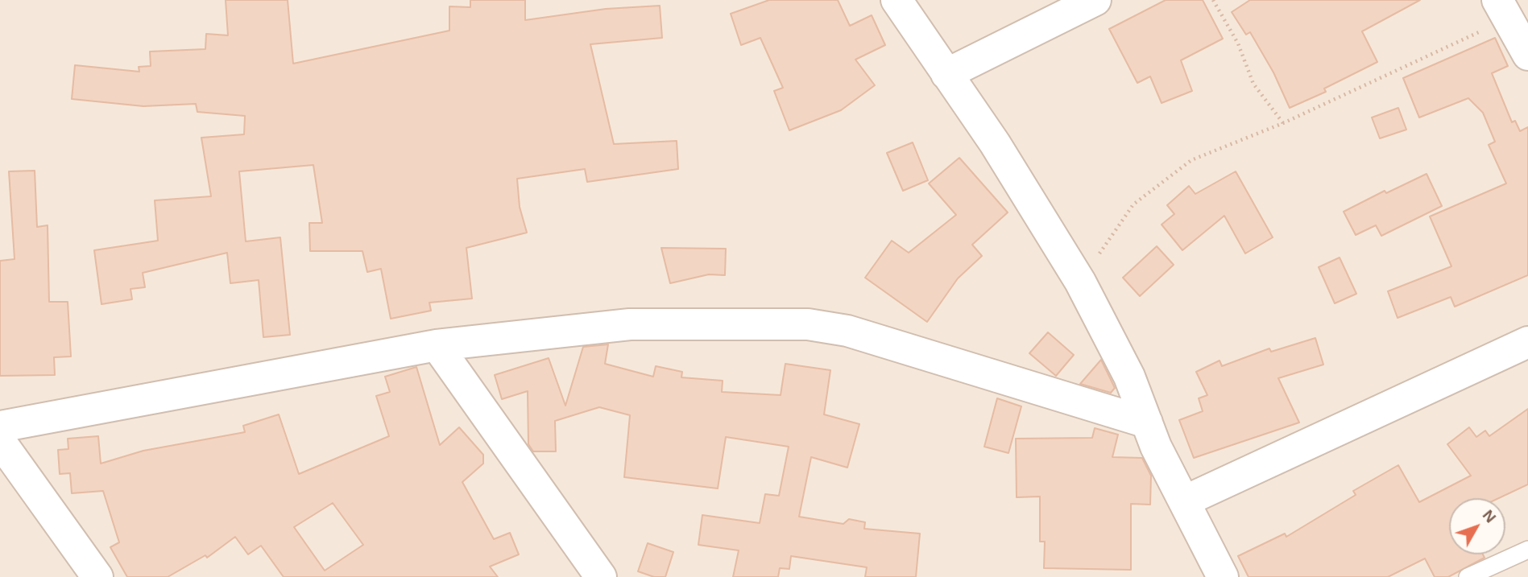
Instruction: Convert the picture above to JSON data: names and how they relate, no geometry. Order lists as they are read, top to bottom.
{
  "north": "top right"
}
